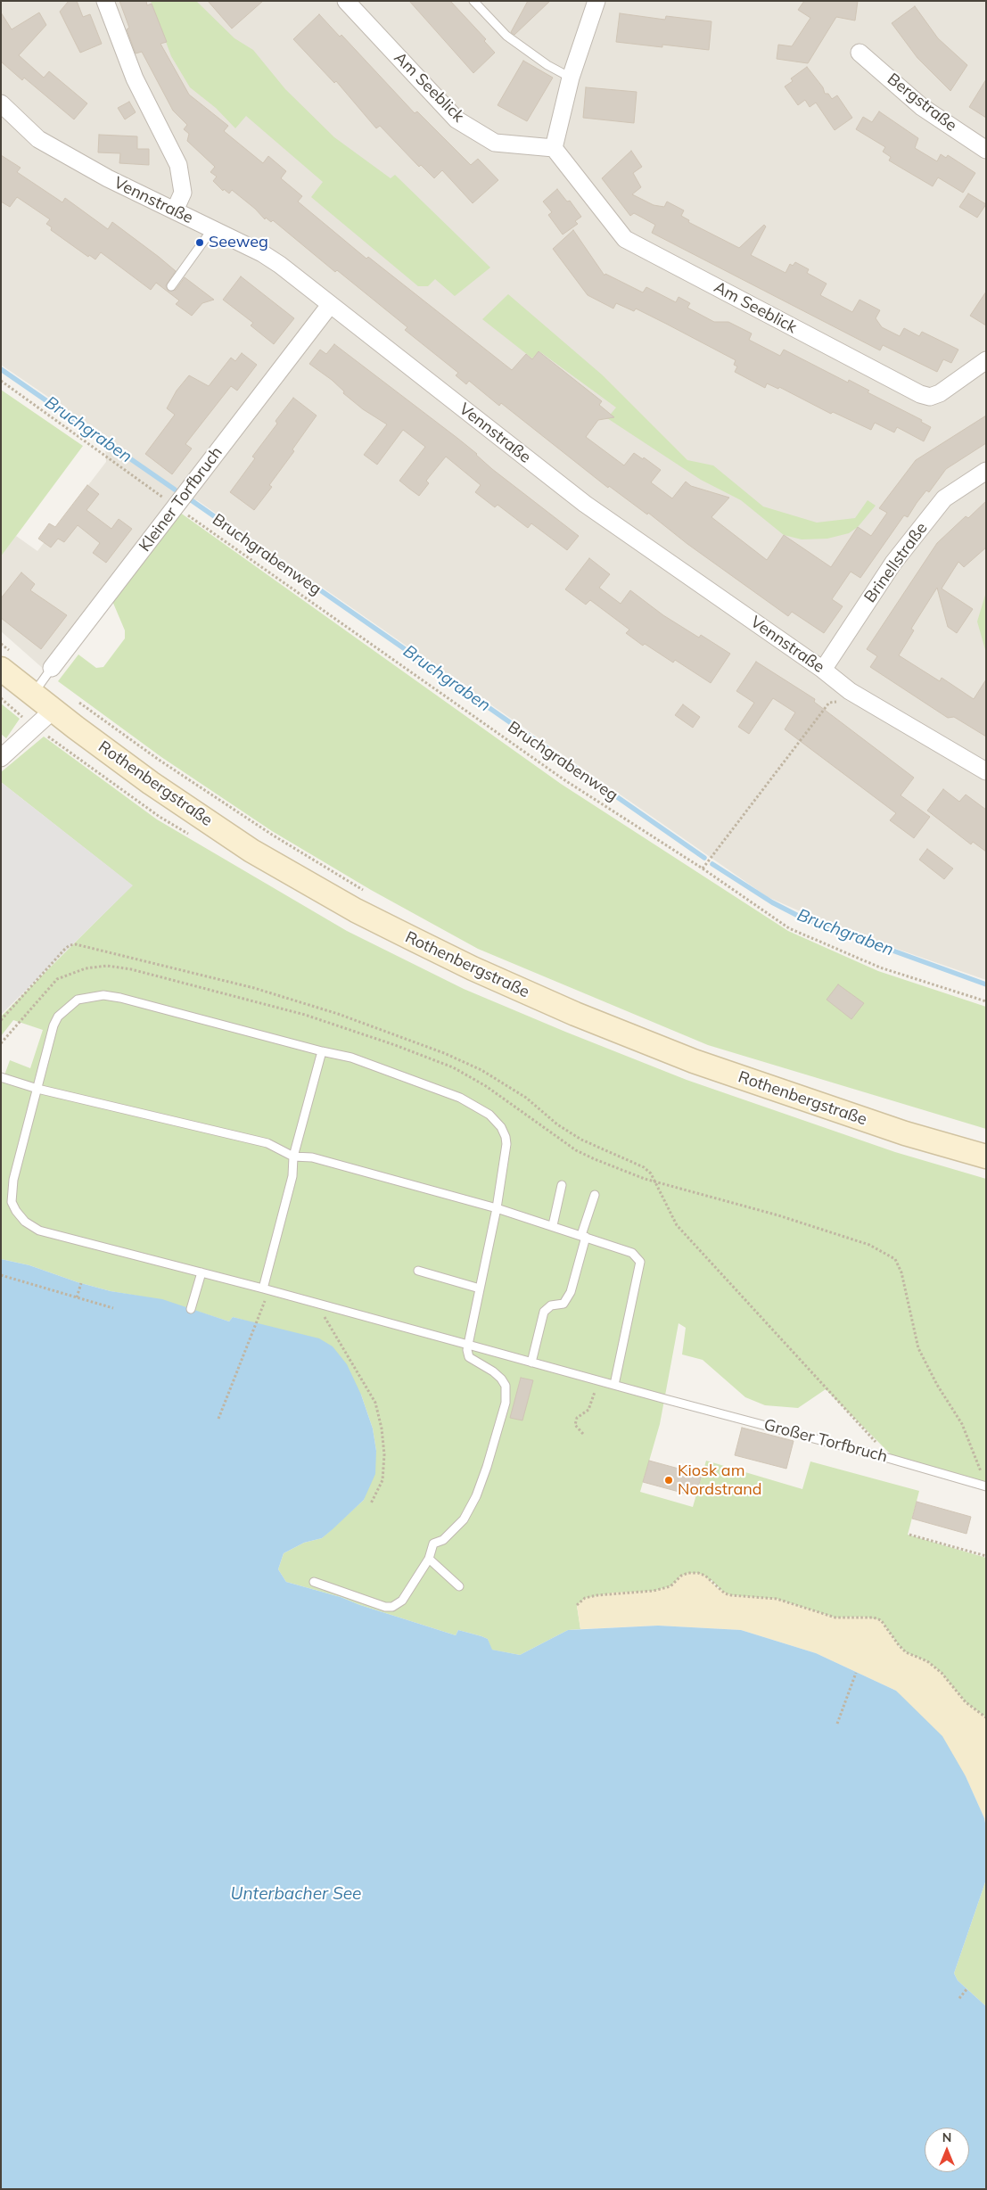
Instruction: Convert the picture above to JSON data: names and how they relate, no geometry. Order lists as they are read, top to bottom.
{
  "streets": {
    "main road": ["Rothenbergstraße"],
    "street": [
      "Am Seeblick",
      "Bergstraße",
      "Vennstraße",
      "Kleiner Torfbruch",
      "Brinellstraße"
    ],
    "lane": ["Großer Torfbruch"],
    "path": ["Bruchgrabenweg"]
  },
  "crossings": [
    ["Vennstraße", "Kleiner Torfbruch"],
    ["Vennstraße", "Brinellstraße"],
    ["Kleiner Torfbruch", "Bruchgrabenweg"],
    ["Kleiner Torfbruch", "Rothenbergstraße"]
  ],
  "water": ["Bruchgraben", "Unterbacher See"],
  "places": ["Seeweg", "Kiosk am Nordstrand"],
  "north": "top"
}
